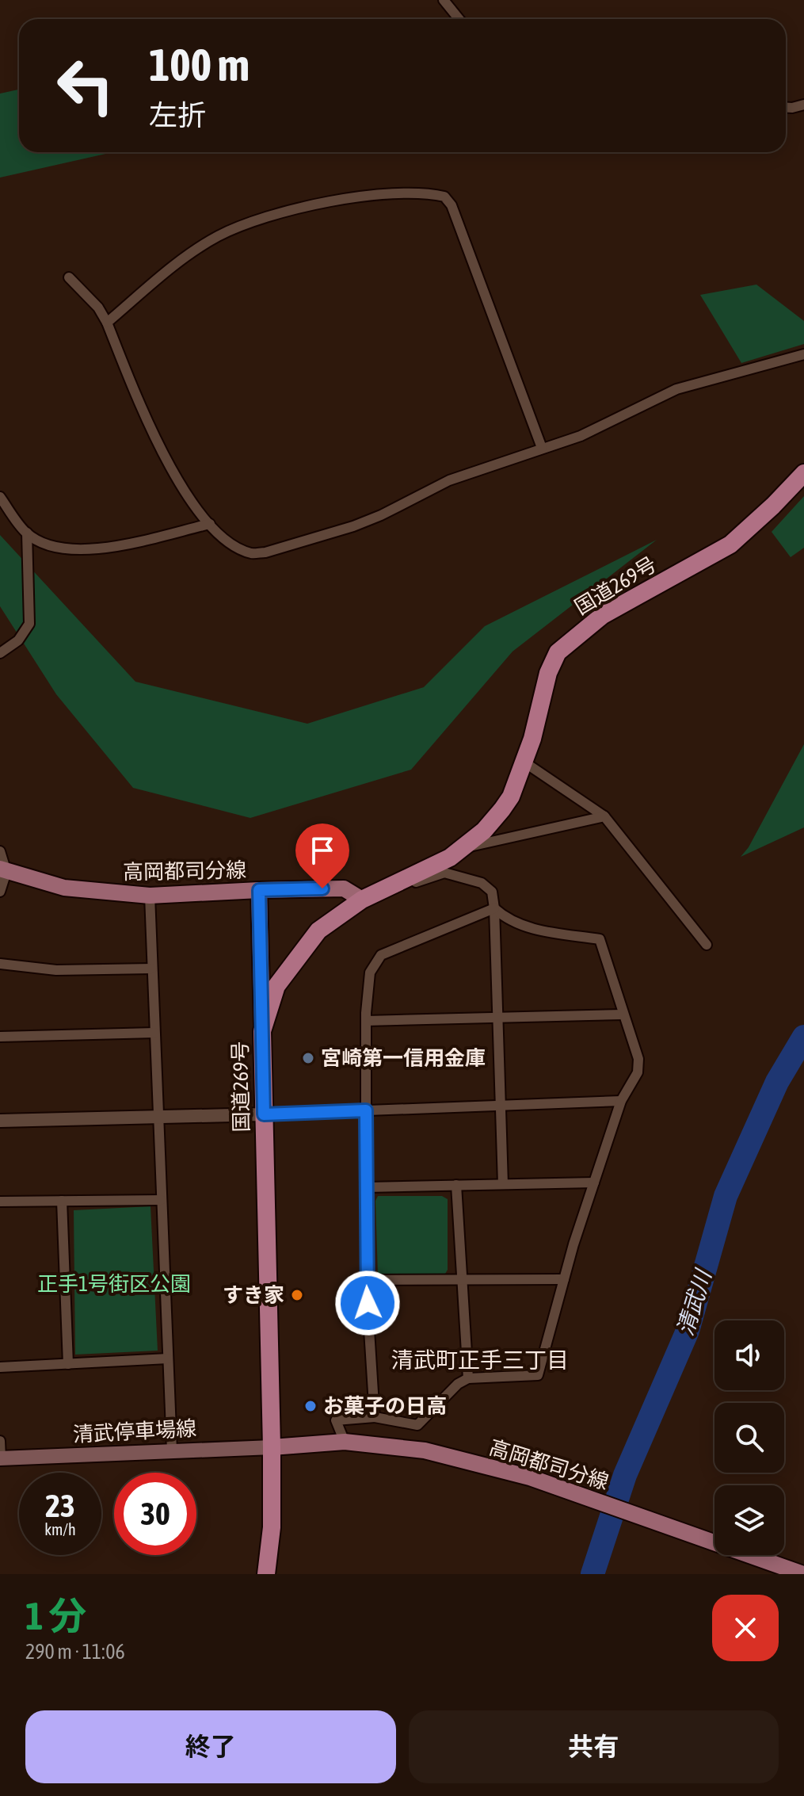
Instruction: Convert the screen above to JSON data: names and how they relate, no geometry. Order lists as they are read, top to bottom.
{
  "streets": {
    "highway": ["国道269号"],
    "main road": ["高岡都司分線", "清武停車場線"]
  },
  "crossings": [
    ["国道269号", "高岡都司分線"],
    ["国道269号", "清武停車場線"],
    ["高岡都司分線", "清武停車場線"]
  ],
  "districts": ["清武町正手三丁目"],
  "water": ["清武川"],
  "parks": ["正手1号街区公園"],
  "places": ["宮崎第一信用金庫", "すき家", "お菓子の日高"],
  "page": {
    "turn": ["100 m", "左折"],
    "speed": "23 km/h",
    "limit": "30",
    "heading": ["1 分", "290 m · 11:06"],
    "buttons": ["終了", "共有"]
  }
}
